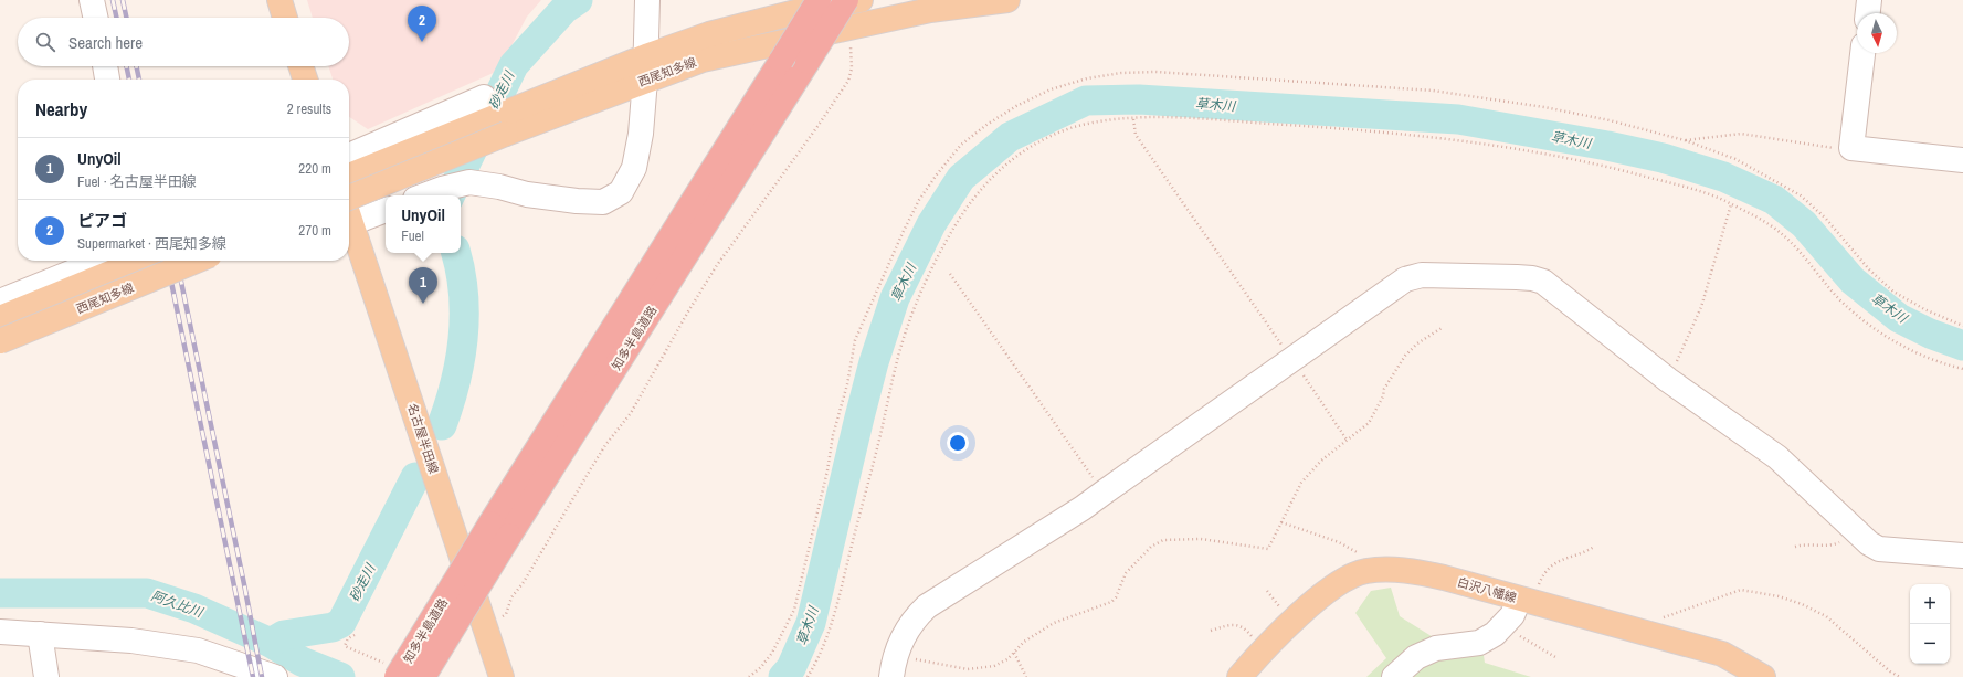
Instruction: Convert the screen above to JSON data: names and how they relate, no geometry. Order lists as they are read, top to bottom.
{
  "streets": {
    "highway": ["知多半島道路"],
    "main road": ["西尾知多線", "名古屋半田線", "白沢八幡線"]
  },
  "water": ["砂走川", "草木川", "阿久比川"],
  "north": "bottom",
  "page": {
    "pins": ["2", "1"],
    "search": "Search here",
    "heading": ["Nearby", "2 results"],
    "list": [
      {
        "mark": "1",
        "name": "UnyOil",
        "note": "Fuel · 名古屋半田線",
        "value": "220 m"
      },
      {
        "mark": "2",
        "name": "ピアゴ",
        "note": "Supermarket · 西尾知多線",
        "value": "270 m"
      }
    ],
    "popup": ["UnyOil", "Fuel"],
    "map_buttons": ["+", "−"]
  }
}
